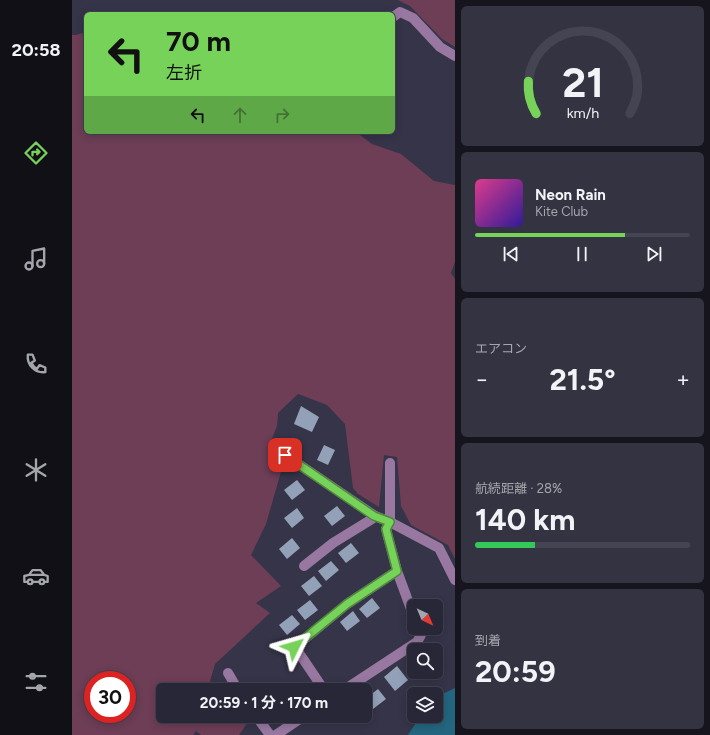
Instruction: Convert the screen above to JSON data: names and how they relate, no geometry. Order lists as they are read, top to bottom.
{
  "north": "bottom right",
  "page": {
    "tabs": "20:58",
    "turn": ["70 m", "左折"],
    "song": ["Neon Rain", "Kite Club"],
    "tile": [
      "エアコン",
      ["航続距離 · 28%", "140 km"],
      ["到着", "20:59"]
    ],
    "heat": ["−", "21.5°", "+"],
    "limit": "30",
    "trip": "20:59 · 1 分 · 170 m",
    "gauge": ["21", "km/h"]
  }
}
